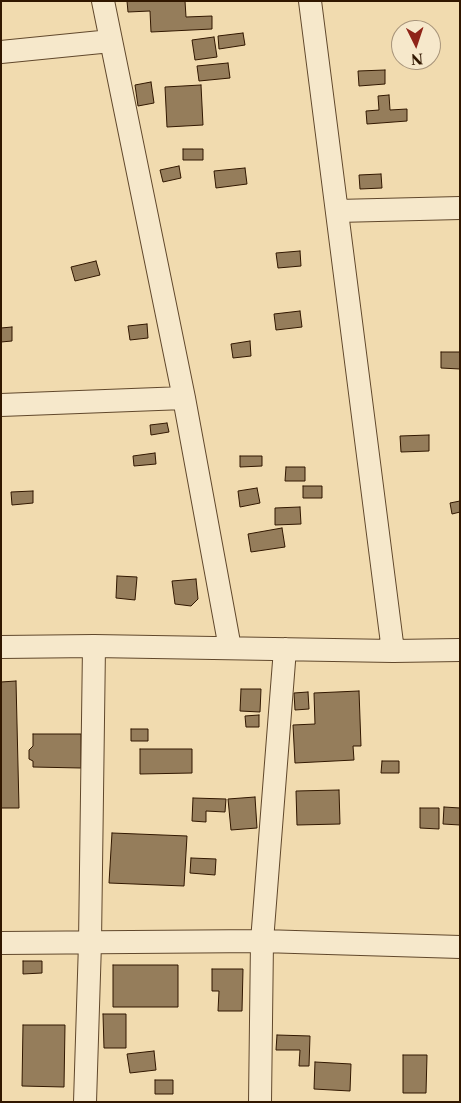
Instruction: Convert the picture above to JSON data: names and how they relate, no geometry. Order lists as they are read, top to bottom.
{
  "north": "bottom"
}
